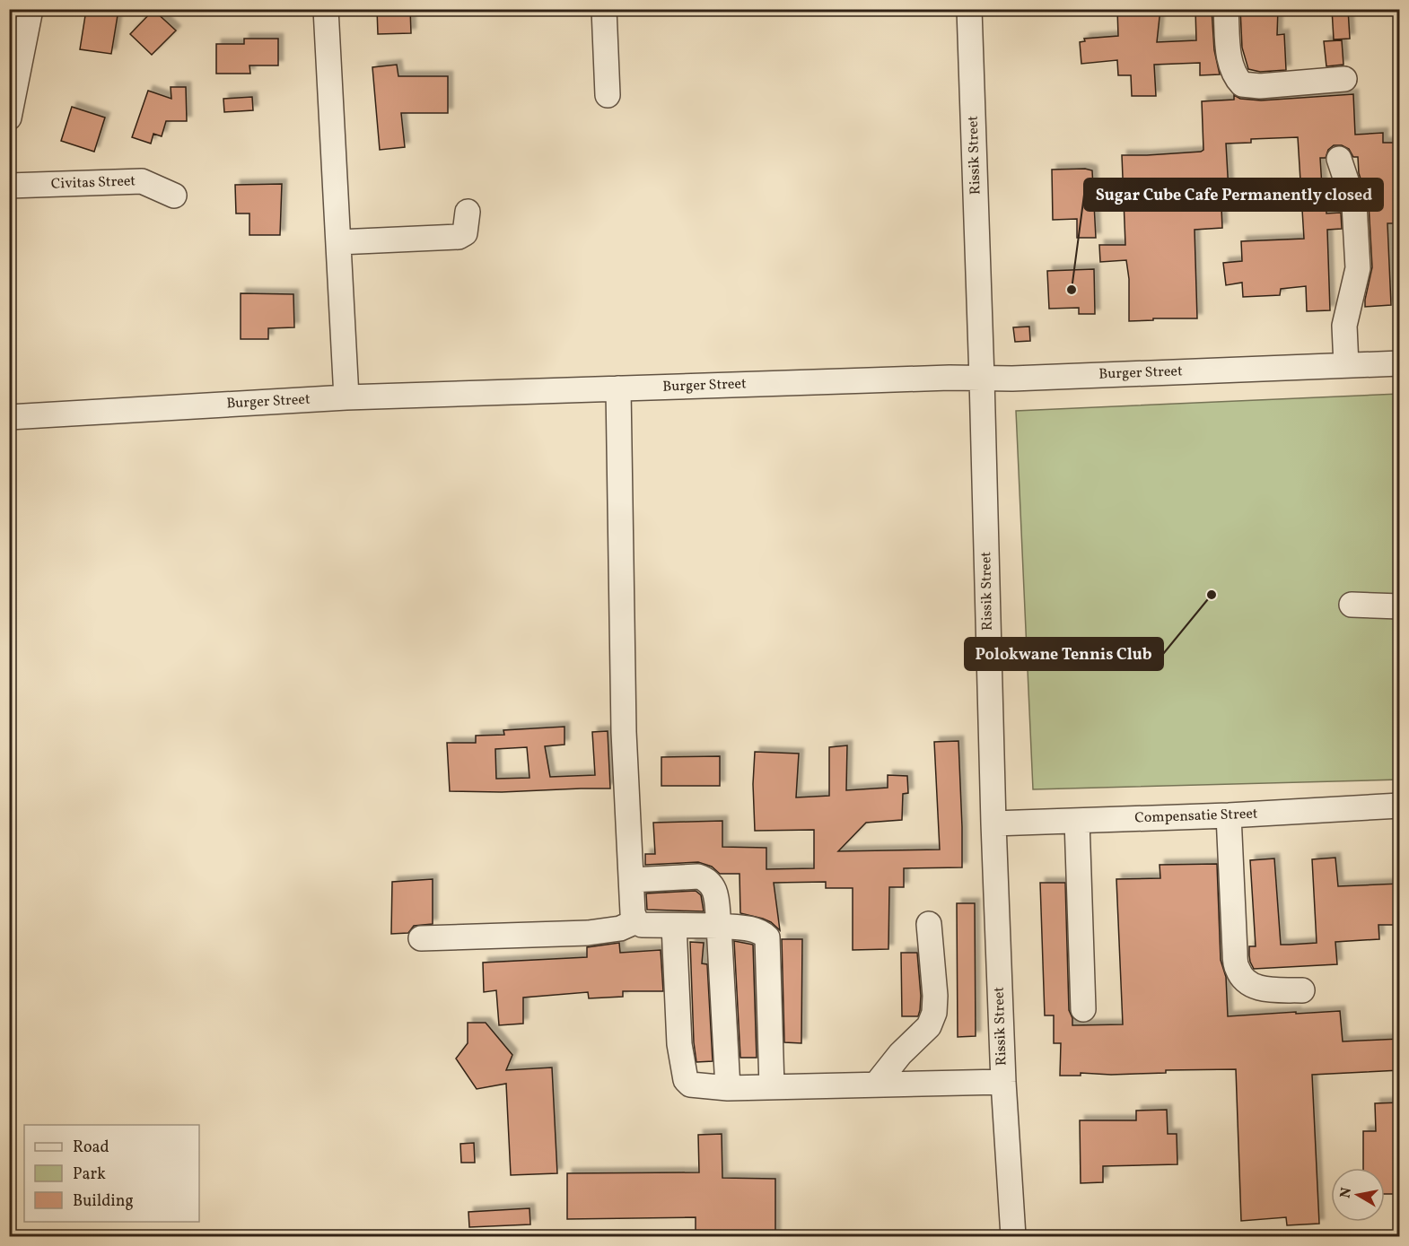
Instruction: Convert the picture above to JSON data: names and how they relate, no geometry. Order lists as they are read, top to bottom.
{
  "streets": {
    "street": [
      "Rissik Street",
      "Civitas Street",
      "Burger Street",
      "Compensatie Street"
    ]
  },
  "crossings": [
    ["Rissik Street", "Burger Street"],
    ["Rissik Street", "Compensatie Street"]
  ],
  "places": ["Sugar Cube Cafe Permanently closed", "Polokwane Tennis Club"],
  "legend": ["Road", "Park", "Building"],
  "north": "left"
}
